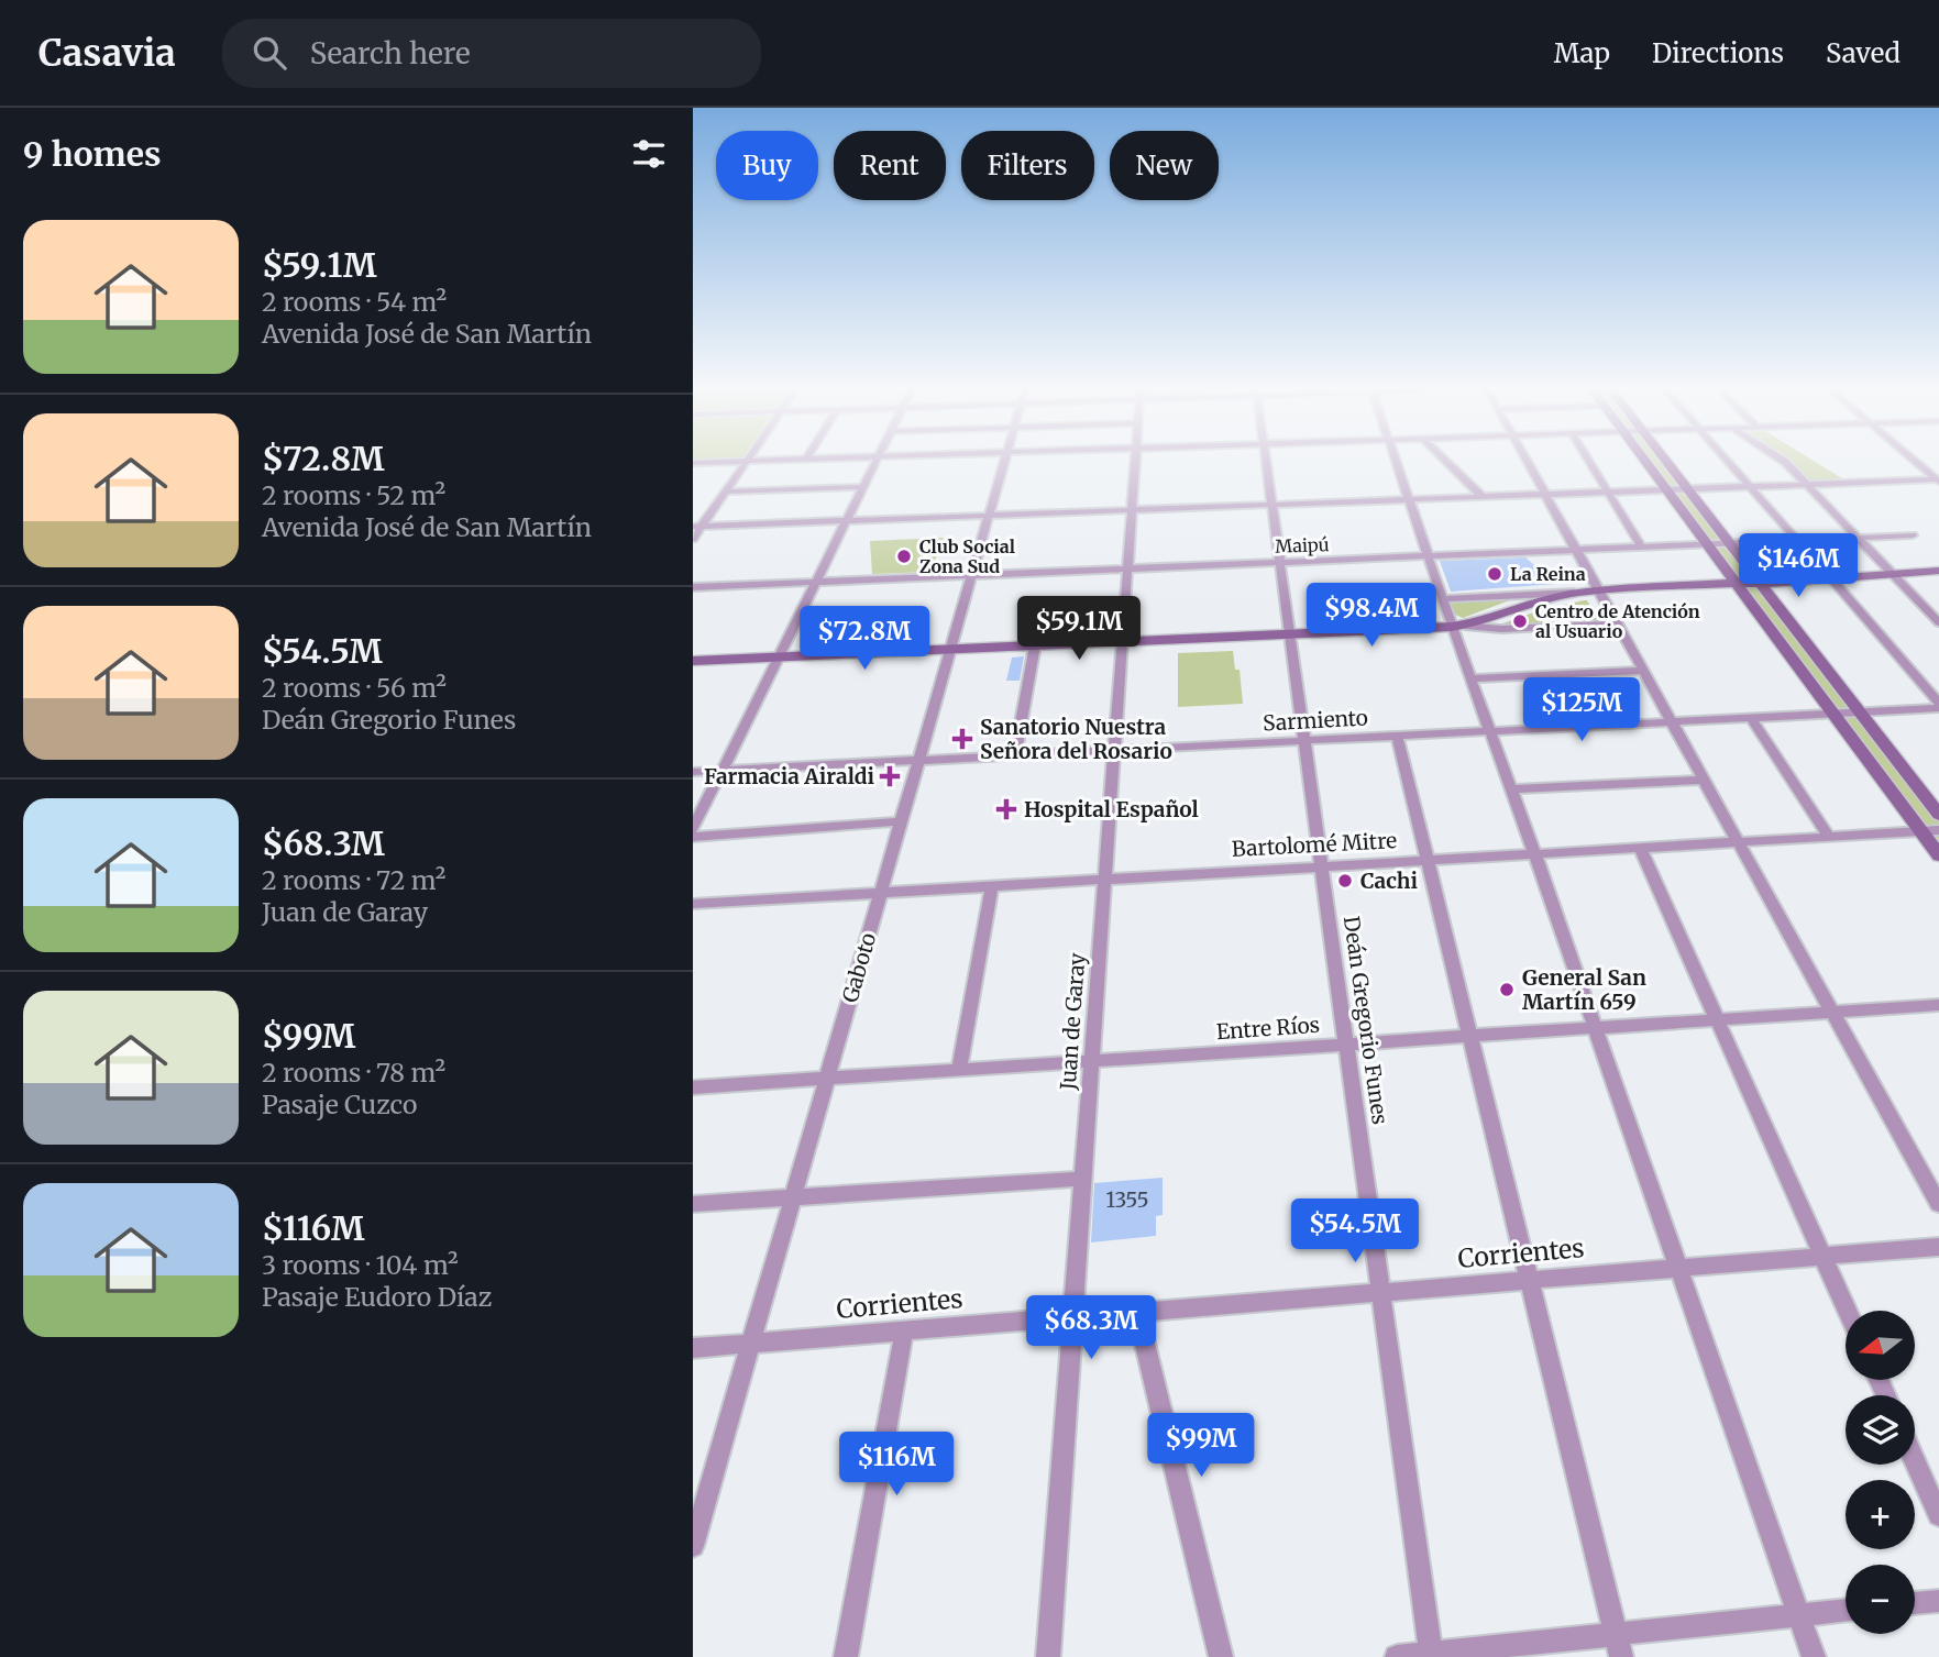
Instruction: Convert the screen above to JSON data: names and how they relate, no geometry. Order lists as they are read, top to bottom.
{
  "streets": {
    "street": [
      "Maipú",
      "Sarmiento",
      "Bartolomé Mitre",
      "Gaboto",
      "Deán Gregorio Funes",
      "Juan de Garay",
      "Entre Ríos",
      "Corrientes"
    ]
  },
  "crossings": [
    ["Maipú", "Gaboto"],
    ["Maipú", "Deán Gregorio Funes"],
    ["Maipú", "Juan de Garay"],
    ["Sarmiento", "Gaboto"],
    ["Sarmiento", "Deán Gregorio Funes"],
    ["Sarmiento", "Juan de Garay"],
    ["Bartolomé Mitre", "Gaboto"],
    ["Bartolomé Mitre", "Deán Gregorio Funes"],
    ["Bartolomé Mitre", "Juan de Garay"],
    ["Gaboto", "Entre Ríos"],
    ["Gaboto", "Corrientes"],
    ["Deán Gregorio Funes", "Entre Ríos"],
    ["Deán Gregorio Funes", "Corrientes"],
    ["Juan de Garay", "Entre Ríos"],
    ["Juan de Garay", "Corrientes"]
  ],
  "places": {
    "other": [
      "Club Social Zona Sud",
      "La Reina",
      "Centro de Atención al Usuario",
      "Cachi",
      "General San Martín 659"
    ],
    "health": ["Sanatorio Nuestra Señora del Rosario", "Farmacia Airaldi", "Hospital Español"]
  },
  "house_numbers": ["1355"],
  "north": "left",
  "page": {
    "header": "Casavia",
    "search": "Search here",
    "nav": ["Map", "Directions", "Saved"],
    "heading": "9 homes",
    "chip": [
      "Buy",
      "Rent",
      "Filters",
      "New"
    ],
    "list": [
      {
        "name": "$59.1M",
        "note": "2 rooms · 54 m² · Avenida José de San Martín"
      },
      {
        "name": "$72.8M",
        "note": "2 rooms · 52 m² · Avenida José de San Martín"
      },
      {
        "name": "$54.5M",
        "note": "2 rooms · 56 m² · Deán Gregorio Funes"
      },
      {
        "name": "$68.3M",
        "note": "2 rooms · 72 m² · Juan de Garay"
      },
      {
        "name": "$99M",
        "note": "2 rooms · 78 m² · Pasaje Cuzco"
      },
      {
        "name": "$116M",
        "note": "3 rooms · 104 m² · Pasaje Eudoro Díaz"
      }
    ],
    "price": [
      "$146M",
      "$98.4M",
      "$59.1M",
      "$72.8M",
      "$125M",
      "$54.5M",
      "$68.3M",
      "$99M",
      "$116M"
    ],
    "map_buttons": ["+", "−"]
  }
}
